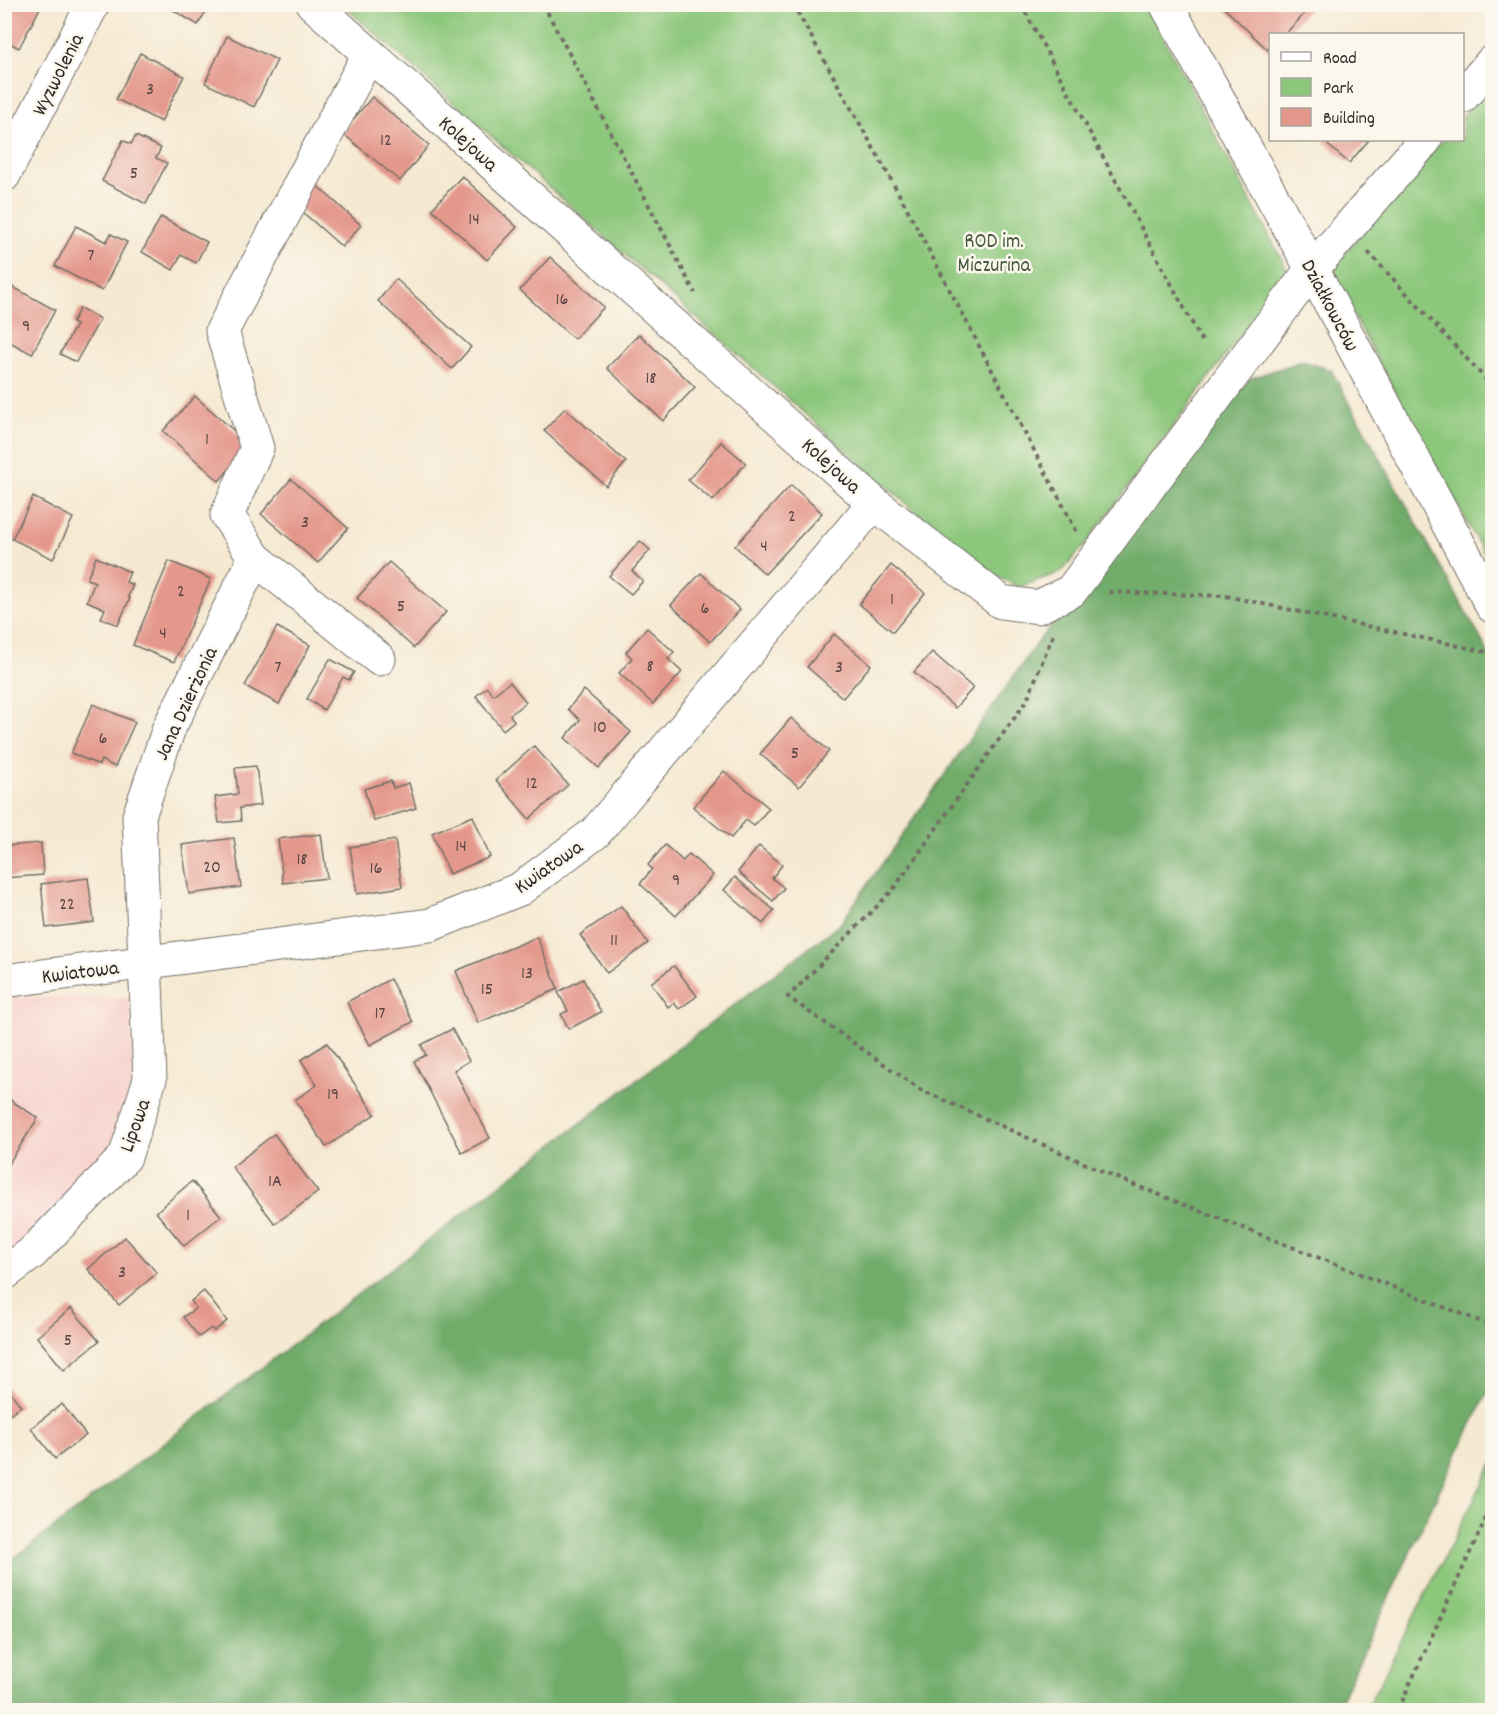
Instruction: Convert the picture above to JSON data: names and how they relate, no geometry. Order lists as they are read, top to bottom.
{
  "streets": {
    "street": [
      "Wyzwolenia",
      "Kolejowa",
      "Działkowców",
      "Jana Dzierżonia",
      "Kwiatowa",
      "Lipowa"
    ]
  },
  "crossings": [
    ["Kolejowa", "Działkowców"],
    ["Kolejowa", "Kwiatowa"],
    ["Jana Dzierżonia", "Kwiatowa"],
    ["Jana Dzierżonia", "Lipowa"],
    ["Kwiatowa", "Lipowa"]
  ],
  "parks": ["ROD im. Miczurina"],
  "house_numbers": [
    "3",
    "12",
    "5",
    "14",
    "7",
    "16",
    "9",
    "18",
    "1",
    "2",
    "3",
    "4",
    "2",
    "1",
    "5",
    "6",
    "4",
    "8",
    "7",
    "3",
    "10",
    "6",
    "5",
    "12",
    "14",
    "18",
    "20",
    "16",
    "9",
    "22",
    "11",
    "13",
    "15",
    "17",
    "19",
    "1A",
    "1",
    "3",
    "5"
  ],
  "legend": ["Road", "Park", "Building"]
}
